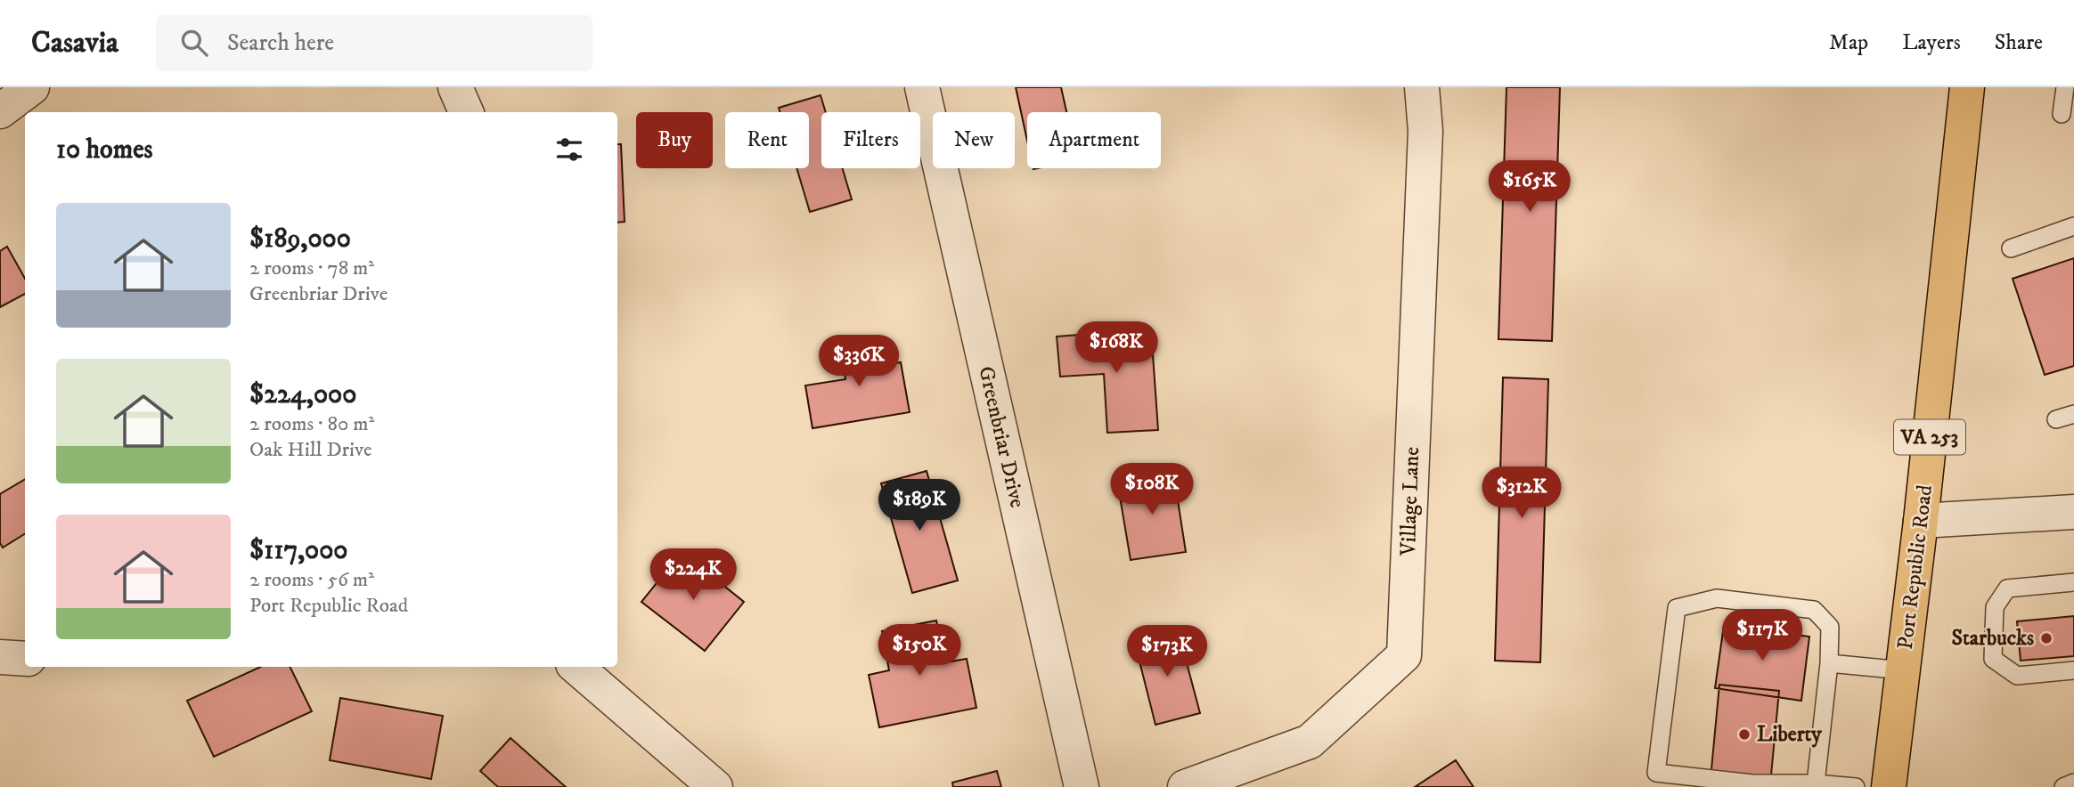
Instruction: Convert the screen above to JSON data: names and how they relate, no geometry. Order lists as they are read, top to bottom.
{
  "streets": {
    "main road": ["VA 253", "Port Republic Road"],
    "street": ["Greenbriar Drive", "Village Lane"]
  },
  "places": ["Starbucks", "Liberty"],
  "page": {
    "header": "Casavia",
    "search": "Search here",
    "nav": ["Map", "Layers", "Share"],
    "chip": [
      "Buy",
      "Rent",
      "Filters",
      "New",
      "Apartment"
    ],
    "heading": "10 homes",
    "price": [
      "$165K",
      "$168K",
      "$336K",
      "$108K",
      "$312K",
      "$189K",
      "$224K",
      "$117K",
      "$150K",
      "$173K"
    ],
    "list": [
      {
        "name": "$189,000",
        "note": "2 rooms · 78 m² · Greenbriar Drive"
      },
      {
        "name": "$224,000",
        "note": "2 rooms · 80 m² · Oak Hill Drive"
      },
      {
        "name": "$117,000",
        "note": "2 rooms · 56 m² · Port Republic Road"
      }
    ]
  }
}
